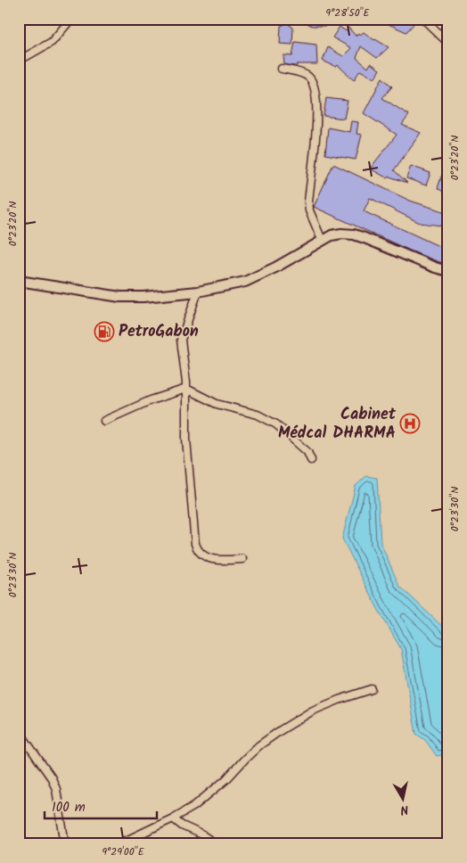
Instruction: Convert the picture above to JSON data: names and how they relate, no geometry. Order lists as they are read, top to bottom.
{
  "places": {
    "fuel station": ["PetroGabon"],
    "hospital": ["Cabinet Médcal DHARMA"]
  },
  "scale_bar": "100 m",
  "north": "bottom",
  "coordinates": [
    "9°28'50\"E",
    "0°23'20\"N",
    "0°23'30\"N",
    "9°29'00\"E"
  ]
}
